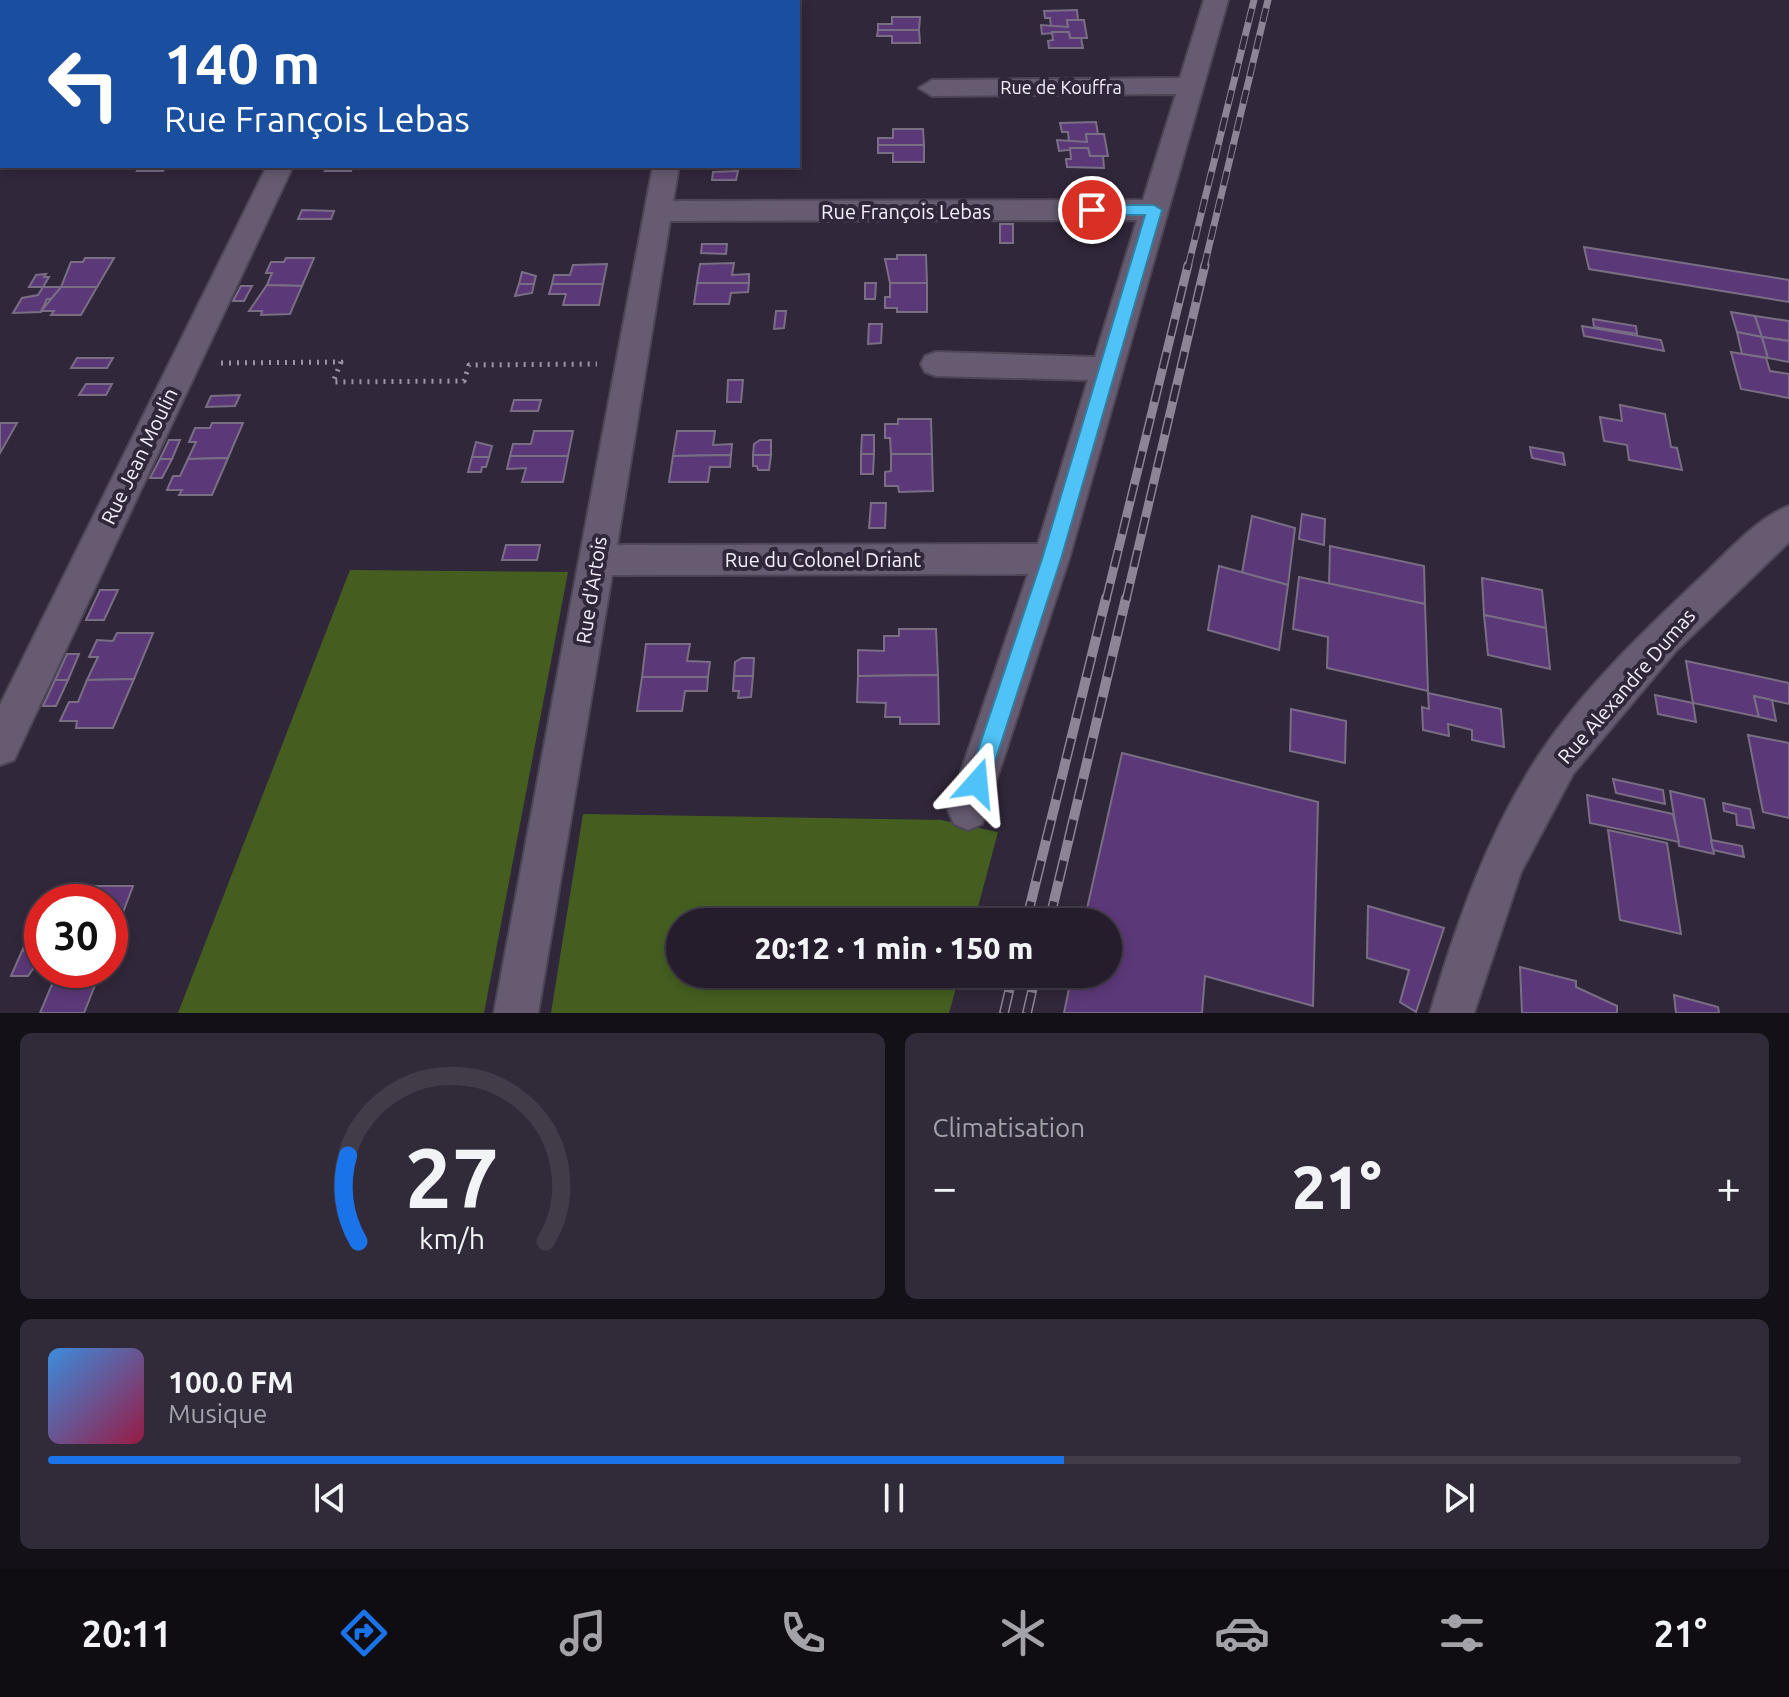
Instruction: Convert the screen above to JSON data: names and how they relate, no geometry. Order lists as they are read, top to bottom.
{
  "streets": {
    "street": [
      "Rue de Kouffra",
      "Rue François Lebas",
      "Rue Jean Moulin",
      "Rue du Colonel Driant",
      "Rue d'Artois",
      "Rue Alexandre Dumas"
    ]
  },
  "crossings": [
    ["Rue François Lebas", "Rue d'Artois"],
    ["Rue du Colonel Driant", "Rue d'Artois"]
  ],
  "page": {
    "turn": ["140 m", "Rue François Lebas"],
    "limit": "30",
    "trip": "20:12 · 1 min · 150 m",
    "tile": "Climatisation",
    "heat": ["−", "21°", "+"],
    "song": ["100.0 FM", "Musique"],
    "tabs": ["20:11", "21°"],
    "gauge": ["27", "km/h"]
  }
}
